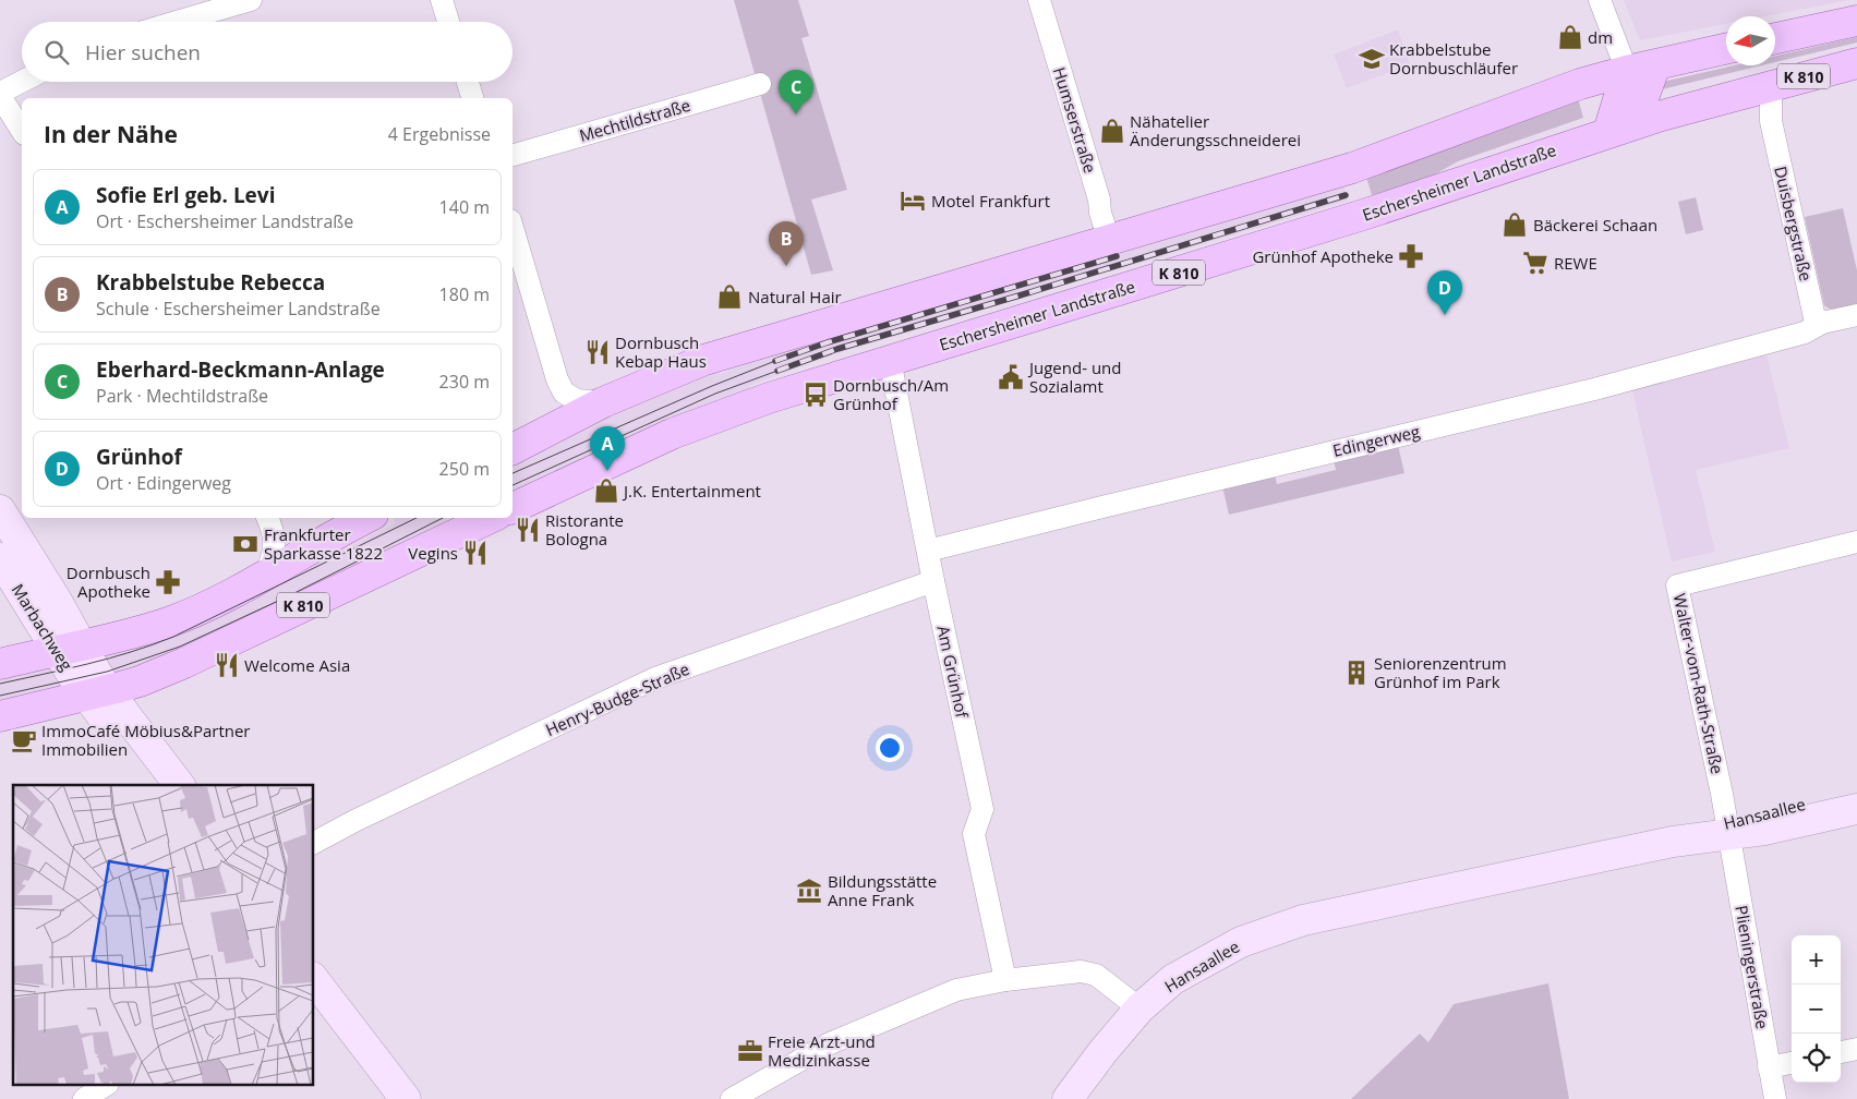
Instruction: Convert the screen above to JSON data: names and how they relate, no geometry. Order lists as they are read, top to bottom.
{
  "streets": {
    "main road": [
      "K 810",
      "Eschersheimer Landstraße",
      "Marbachweg",
      "Hansaallee"
    ],
    "street": [
      "Mechtildstraße",
      "Humserstraße",
      "Duisbergstraße",
      "Edingerweg",
      "Am Grünhof",
      "Walter-vom-Rath-Straße",
      "Henry-Budge-Straße",
      "Plieningerstraße"
    ]
  },
  "crossings": [
    ["K 810", "Marbachweg"],
    ["Humserstraße", "Eschersheimer Landstraße"],
    ["Eschersheimer Landstraße", "Duisbergstraße"],
    ["Eschersheimer Landstraße", "Am Grünhof"],
    ["Duisbergstraße", "Edingerweg"],
    ["Edingerweg", "Am Grünhof"],
    ["Am Grünhof", "Henry-Budge-Straße"],
    ["Walter-vom-Rath-Straße", "Hansaallee"],
    ["Walter-vom-Rath-Straße", "Plieningerstraße"],
    ["Hansaallee", "Plieningerstraße"]
  ],
  "places": {
    "shop": [
      "dm",
      "Nähatelier Änderungsschneiderei",
      "Bäckerei Schaan",
      "Natural Hair",
      "J.K. Entertainment"
    ],
    "school or university": ["Krabbelstube Dornbuschläufer"],
    "hotel": ["Motel Frankfurt"],
    "pharmacy": ["Grünhof Apotheke", "Dornbusch Apotheke"],
    "supermarket": ["REWE"],
    "restaurant": [
      "Dornbusch Kebap Haus",
      "Ristorante Bologna",
      "Vegins",
      "Welcome Asia"
    ],
    "public building": ["Jugend- und Sozialamt"],
    "bus stop": ["Dornbusch/Am Grünhof"],
    "bank": ["Frankfurter Sparkasse 1822"],
    "building": ["Seniorenzentrum Grünhof im Park"],
    "cafe": ["ImmoCafé Möbius&Partner Immobilien"],
    "museum": ["Bildungsstätte Anne Frank"],
    "office": ["Freie Arzt-und Medizinkasse"]
  },
  "north": "left",
  "page": {
    "search": "Hier suchen",
    "pins": [
      "C",
      "B",
      "D",
      "A"
    ],
    "heading": ["In der Nähe", "4 Ergebnisse"],
    "list": [
      {
        "mark": "A",
        "name": "Sofie Erl geb. Levi",
        "note": "Ort · Eschersheimer Landstraße",
        "value": "140 m"
      },
      {
        "mark": "B",
        "name": "Krabbelstube Rebecca",
        "note": "Schule · Eschersheimer Landstraße",
        "value": "180 m"
      },
      {
        "mark": "C",
        "name": "Eberhard-Beckmann-Anlage",
        "note": "Park · Mechtildstraße",
        "value": "230 m"
      },
      {
        "mark": "D",
        "name": "Grünhof",
        "note": "Ort · Edingerweg",
        "value": "250 m"
      }
    ],
    "map_buttons": ["+", "−"]
  }
}
